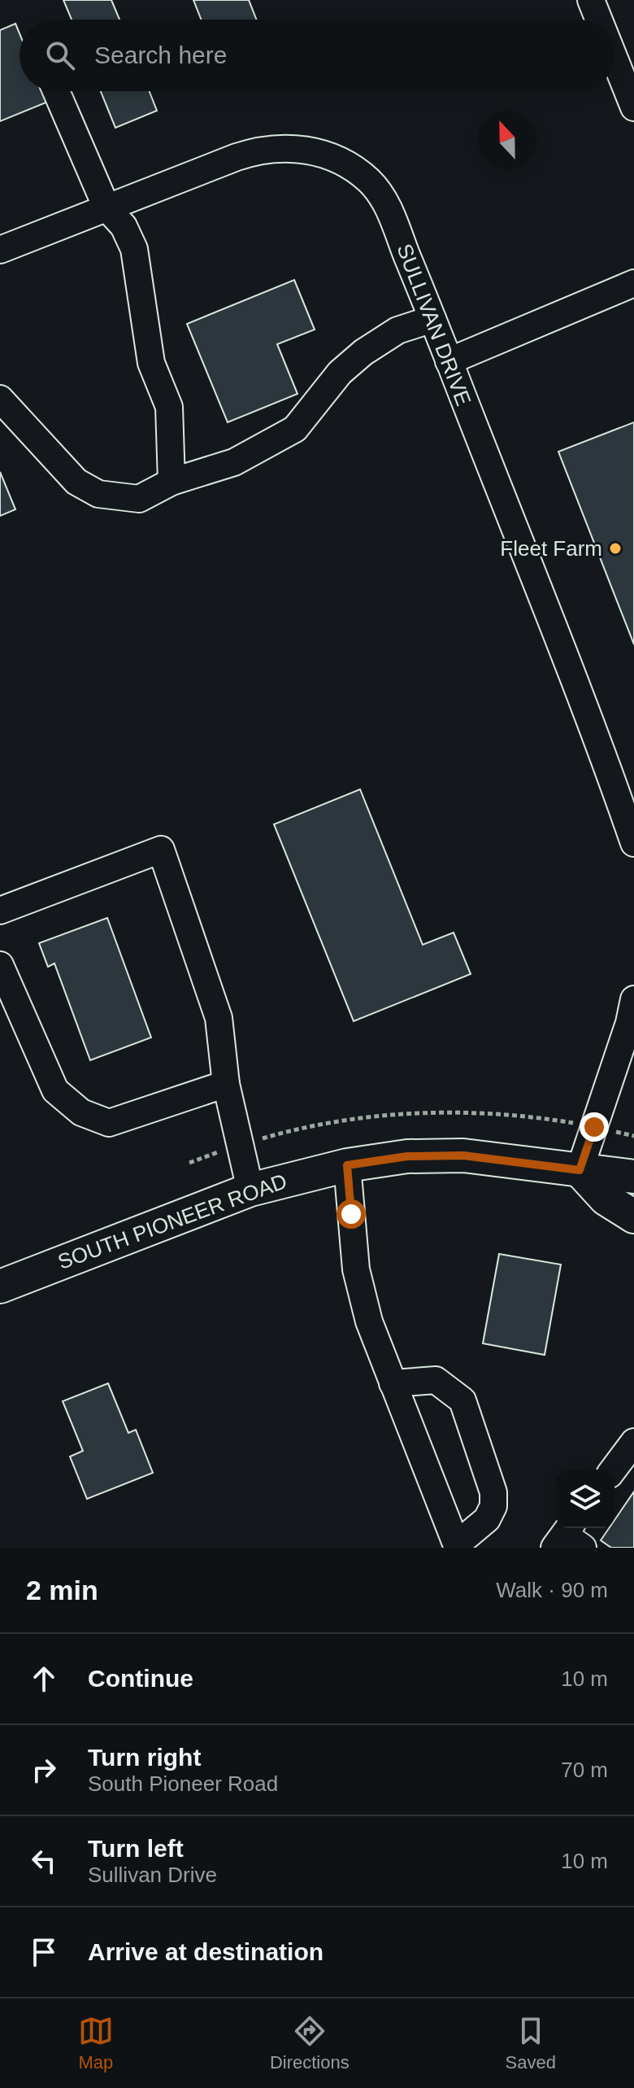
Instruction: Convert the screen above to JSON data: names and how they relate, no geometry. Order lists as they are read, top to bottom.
{
  "streets": {
    "main road": ["SOUTH PIONEER ROAD"],
    "street": ["SULLIVAN DRIVE"]
  },
  "places": ["Fleet Farm"],
  "north": "top",
  "page": {
    "search": "Search here",
    "heading": ["2 min", "Walk · 90 m"],
    "list": [
      ["Continue", "10 m"],
      ["Turn right", "South Pioneer Road", "70 m"],
      ["Turn left", "Sullivan Drive", "10 m"],
      "Arrive at destination"
    ],
    "nav": ["Map", "Directions", "Saved"]
  }
}
